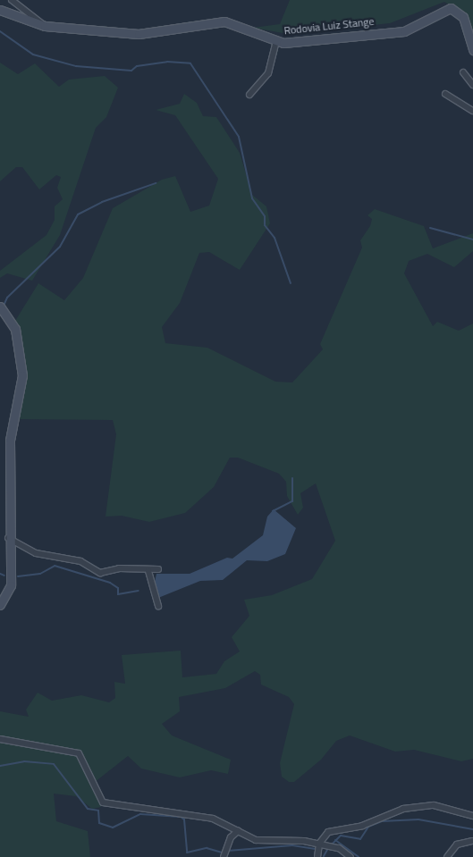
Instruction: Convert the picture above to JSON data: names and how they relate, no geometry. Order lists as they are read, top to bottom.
{
  "streets": {
    "street": ["Rodovia Luiz Stange"]
  }
}
